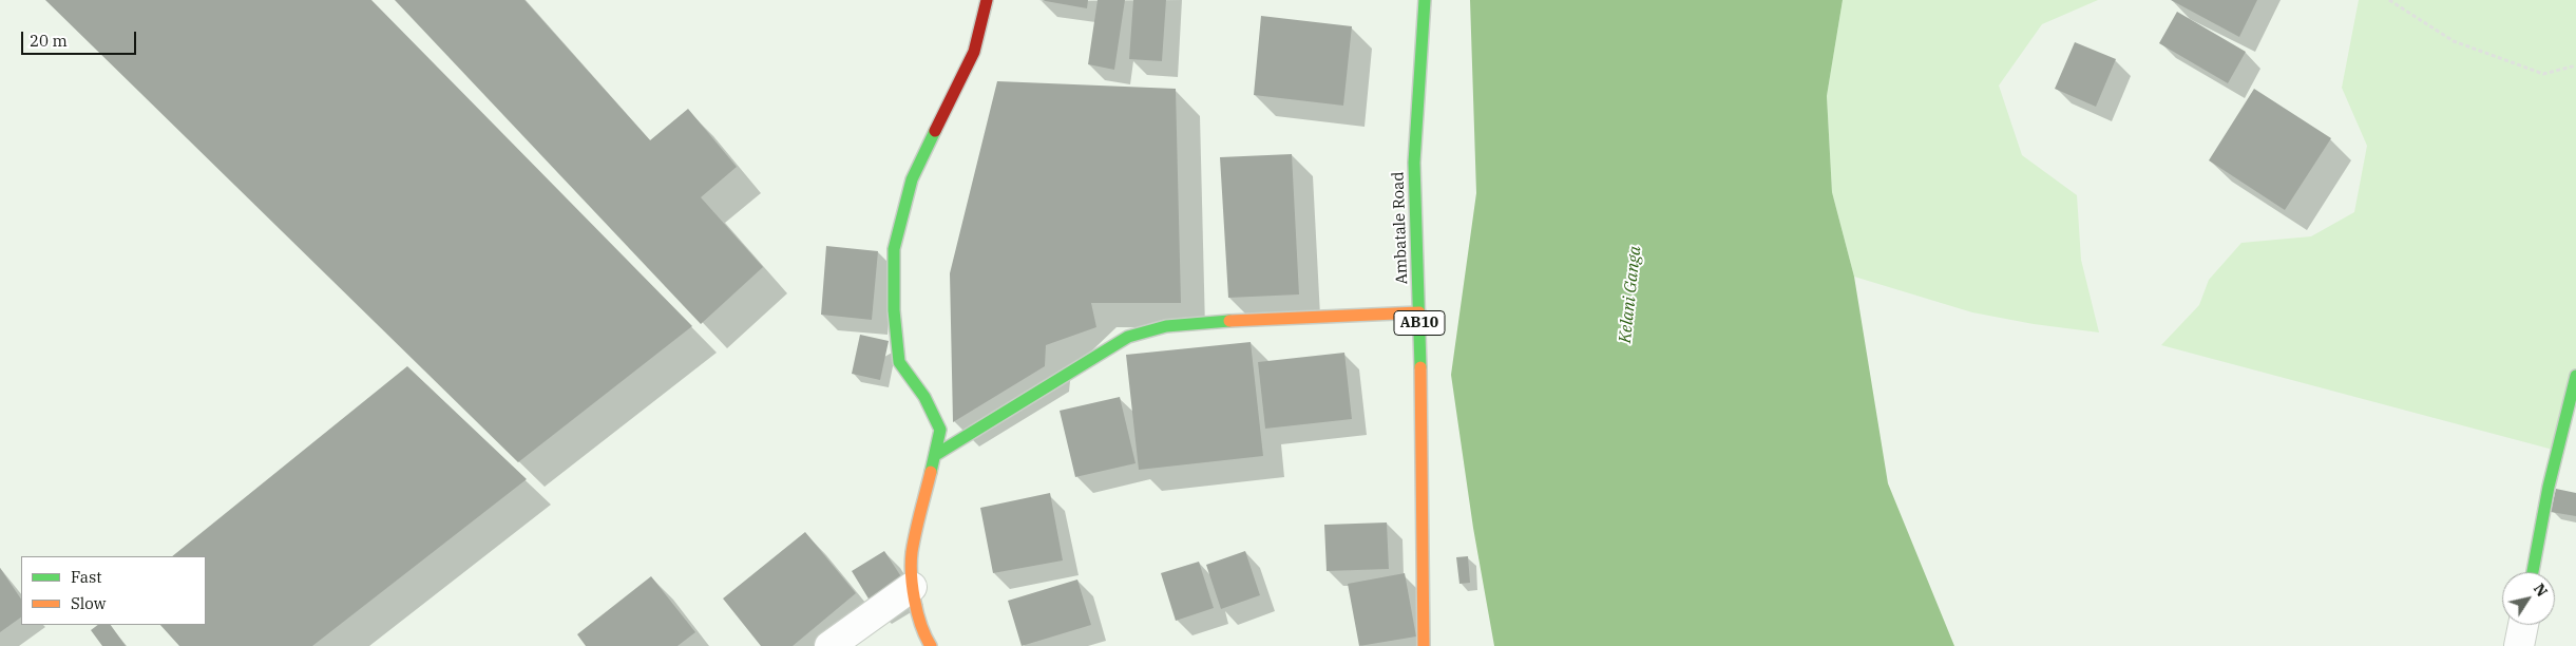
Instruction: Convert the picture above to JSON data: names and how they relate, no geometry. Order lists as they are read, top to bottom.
{
  "streets": {
    "street": ["Ambatale Road", "AB10"]
  },
  "water": ["Kelani Ganga"],
  "legend": ["Fast", "Slow"],
  "scale_bar": "20 m",
  "north": "top right"
}
